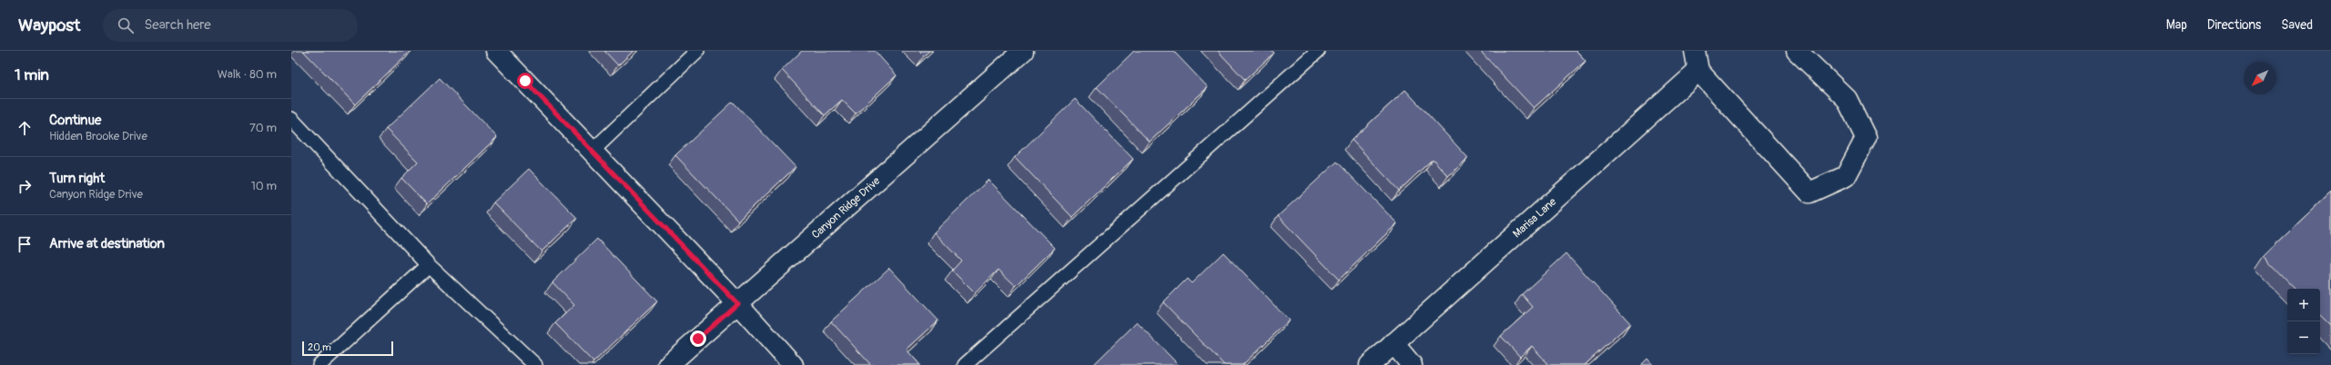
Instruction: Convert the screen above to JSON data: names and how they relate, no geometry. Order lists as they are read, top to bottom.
{
  "streets": {
    "street": ["Canyon Ridge Drive", "Marisa Lane"]
  },
  "scale_bar": "20 m",
  "north": "bottom left",
  "page": {
    "header": "Waypost",
    "search": "Search here",
    "nav": ["Map", "Directions", "Saved"],
    "heading": ["1 min", "Walk · 80 m"],
    "list": [
      ["Continue", "Hidden Brooke Drive", "70 m"],
      ["Turn right", "Canyon Ridge Drive", "10 m"],
      "Arrive at destination"
    ],
    "map_buttons": ["+", "−"],
    "scale": "20 m"
  }
}
